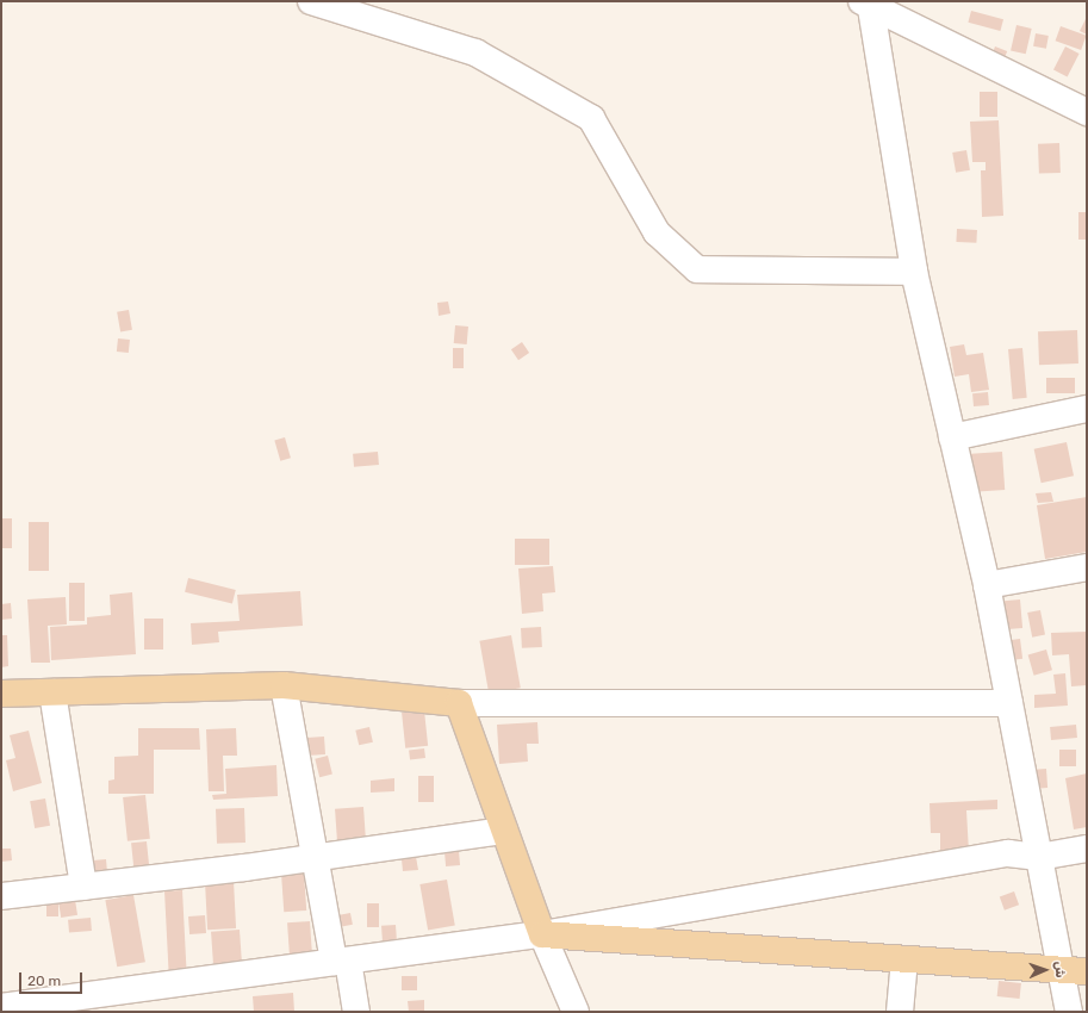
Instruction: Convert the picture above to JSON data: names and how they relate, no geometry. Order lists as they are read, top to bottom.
{
  "scale_bar": "20 m",
  "north": "right"
}
